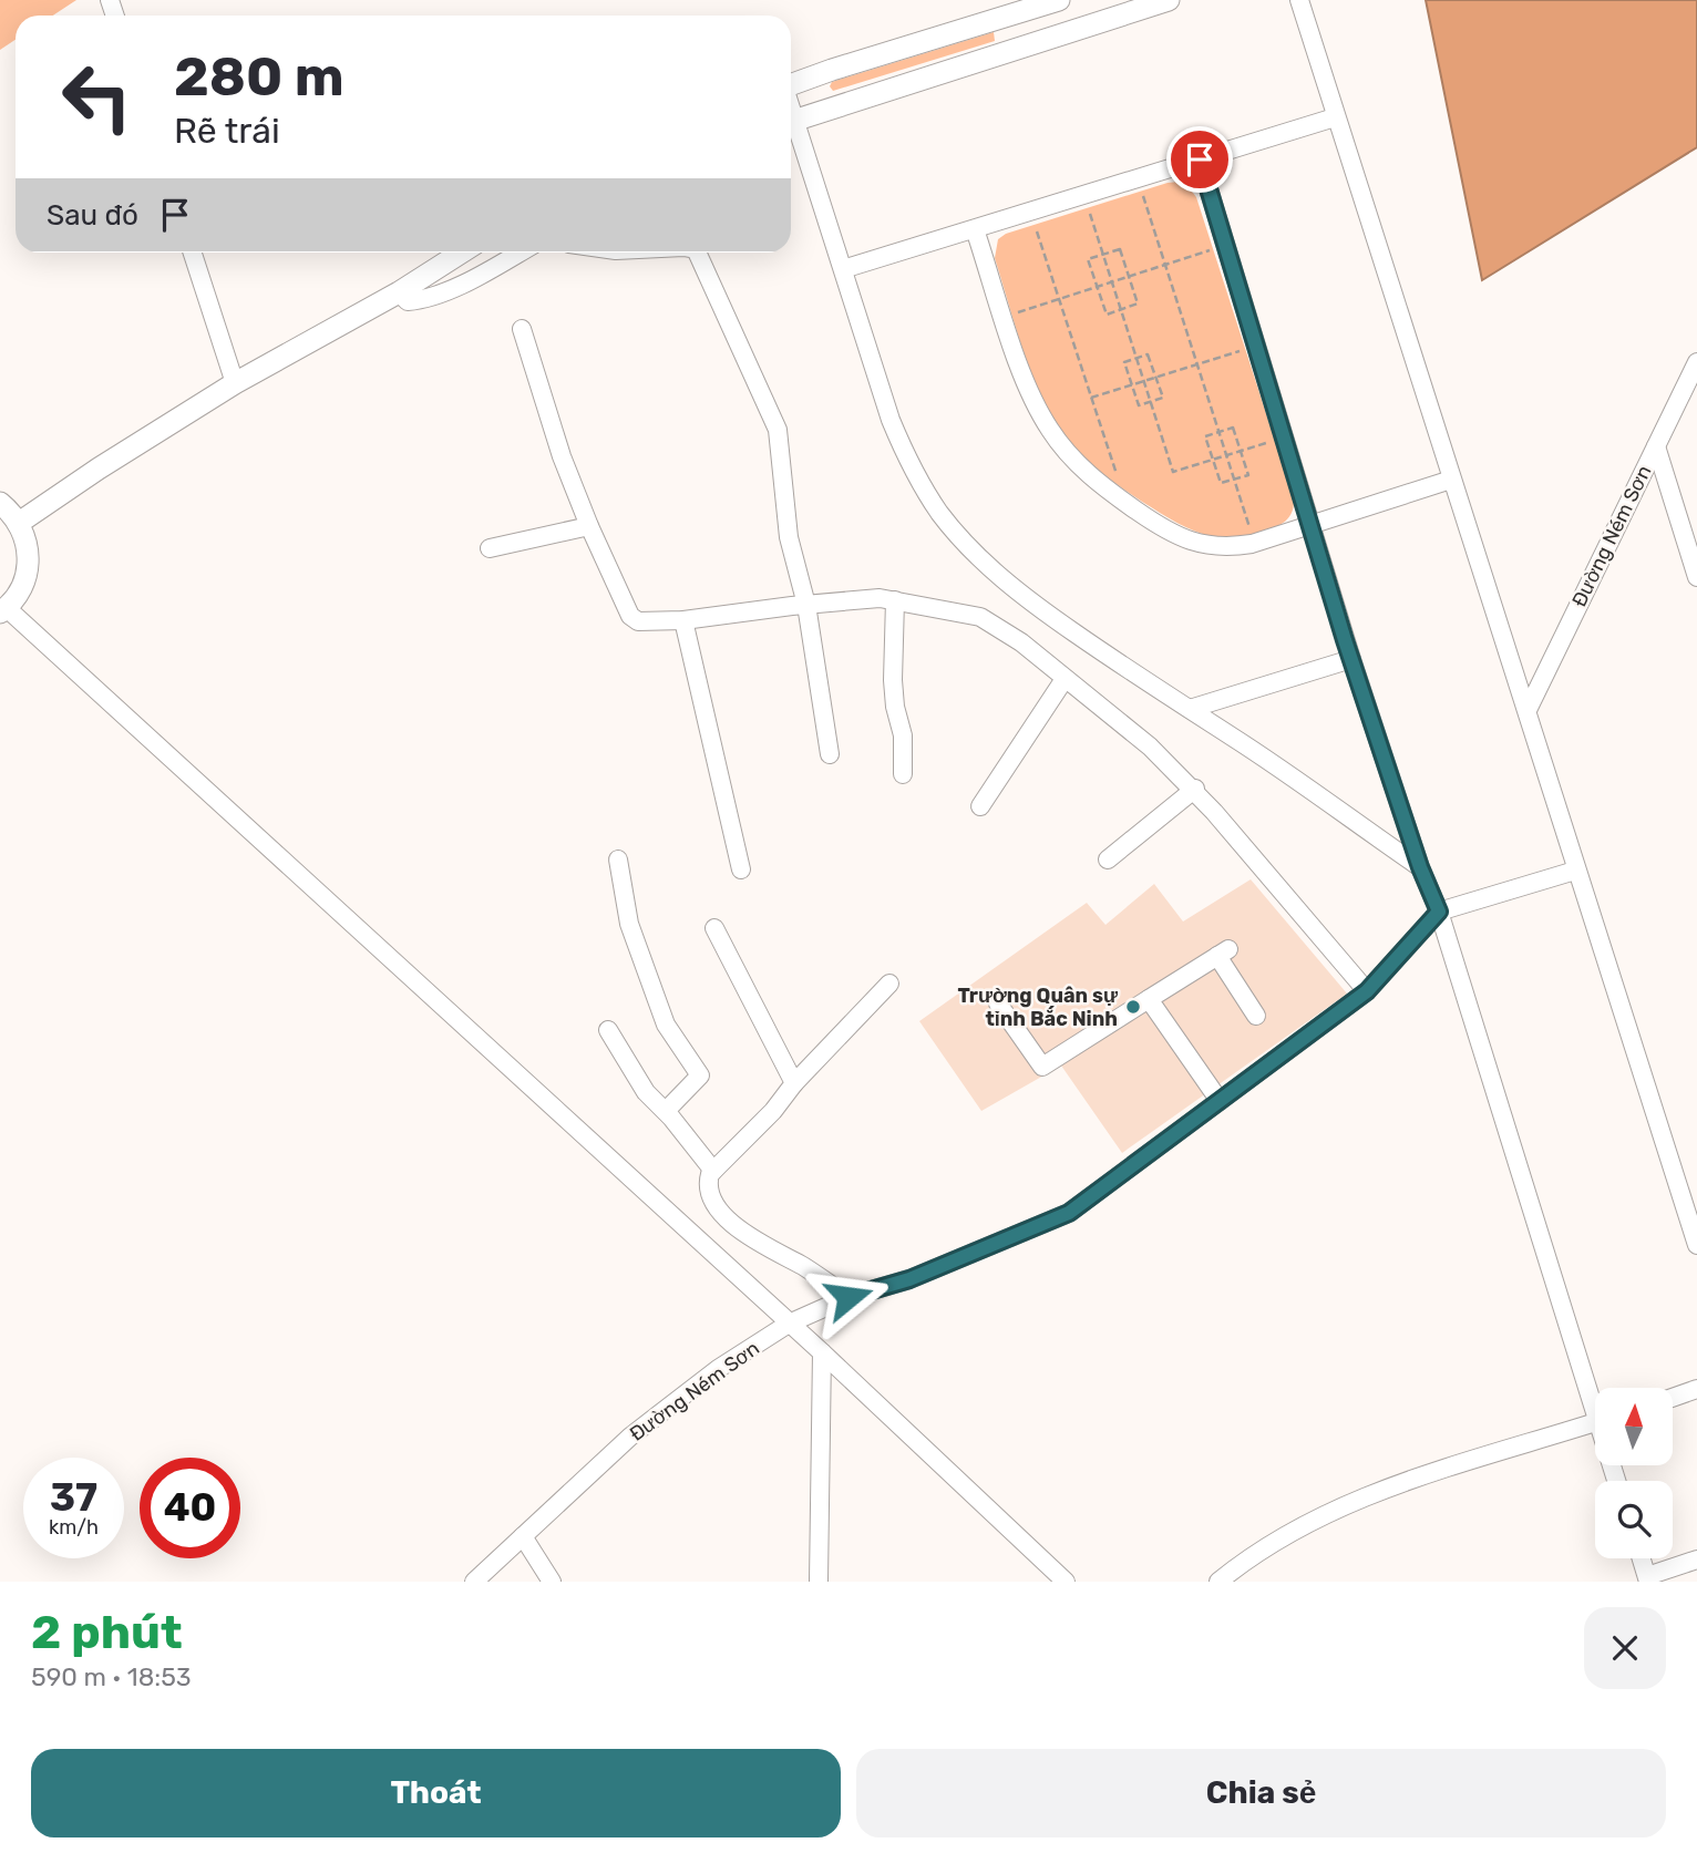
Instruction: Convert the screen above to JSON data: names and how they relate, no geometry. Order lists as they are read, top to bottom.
{
  "streets": {
    "street": ["Đường Ném Sơn"]
  },
  "places": ["Trường Quân sự tỉnh Bắc Ninh"],
  "north": "top",
  "page": {
    "turn": ["280 m", "Rẽ trái"],
    "then": "Sau đó",
    "speed": "37 km/h",
    "limit": "40",
    "heading": ["2 phút", "590 m · 18:53"],
    "buttons": ["Thoát", "Chia sẻ"]
  }
}
